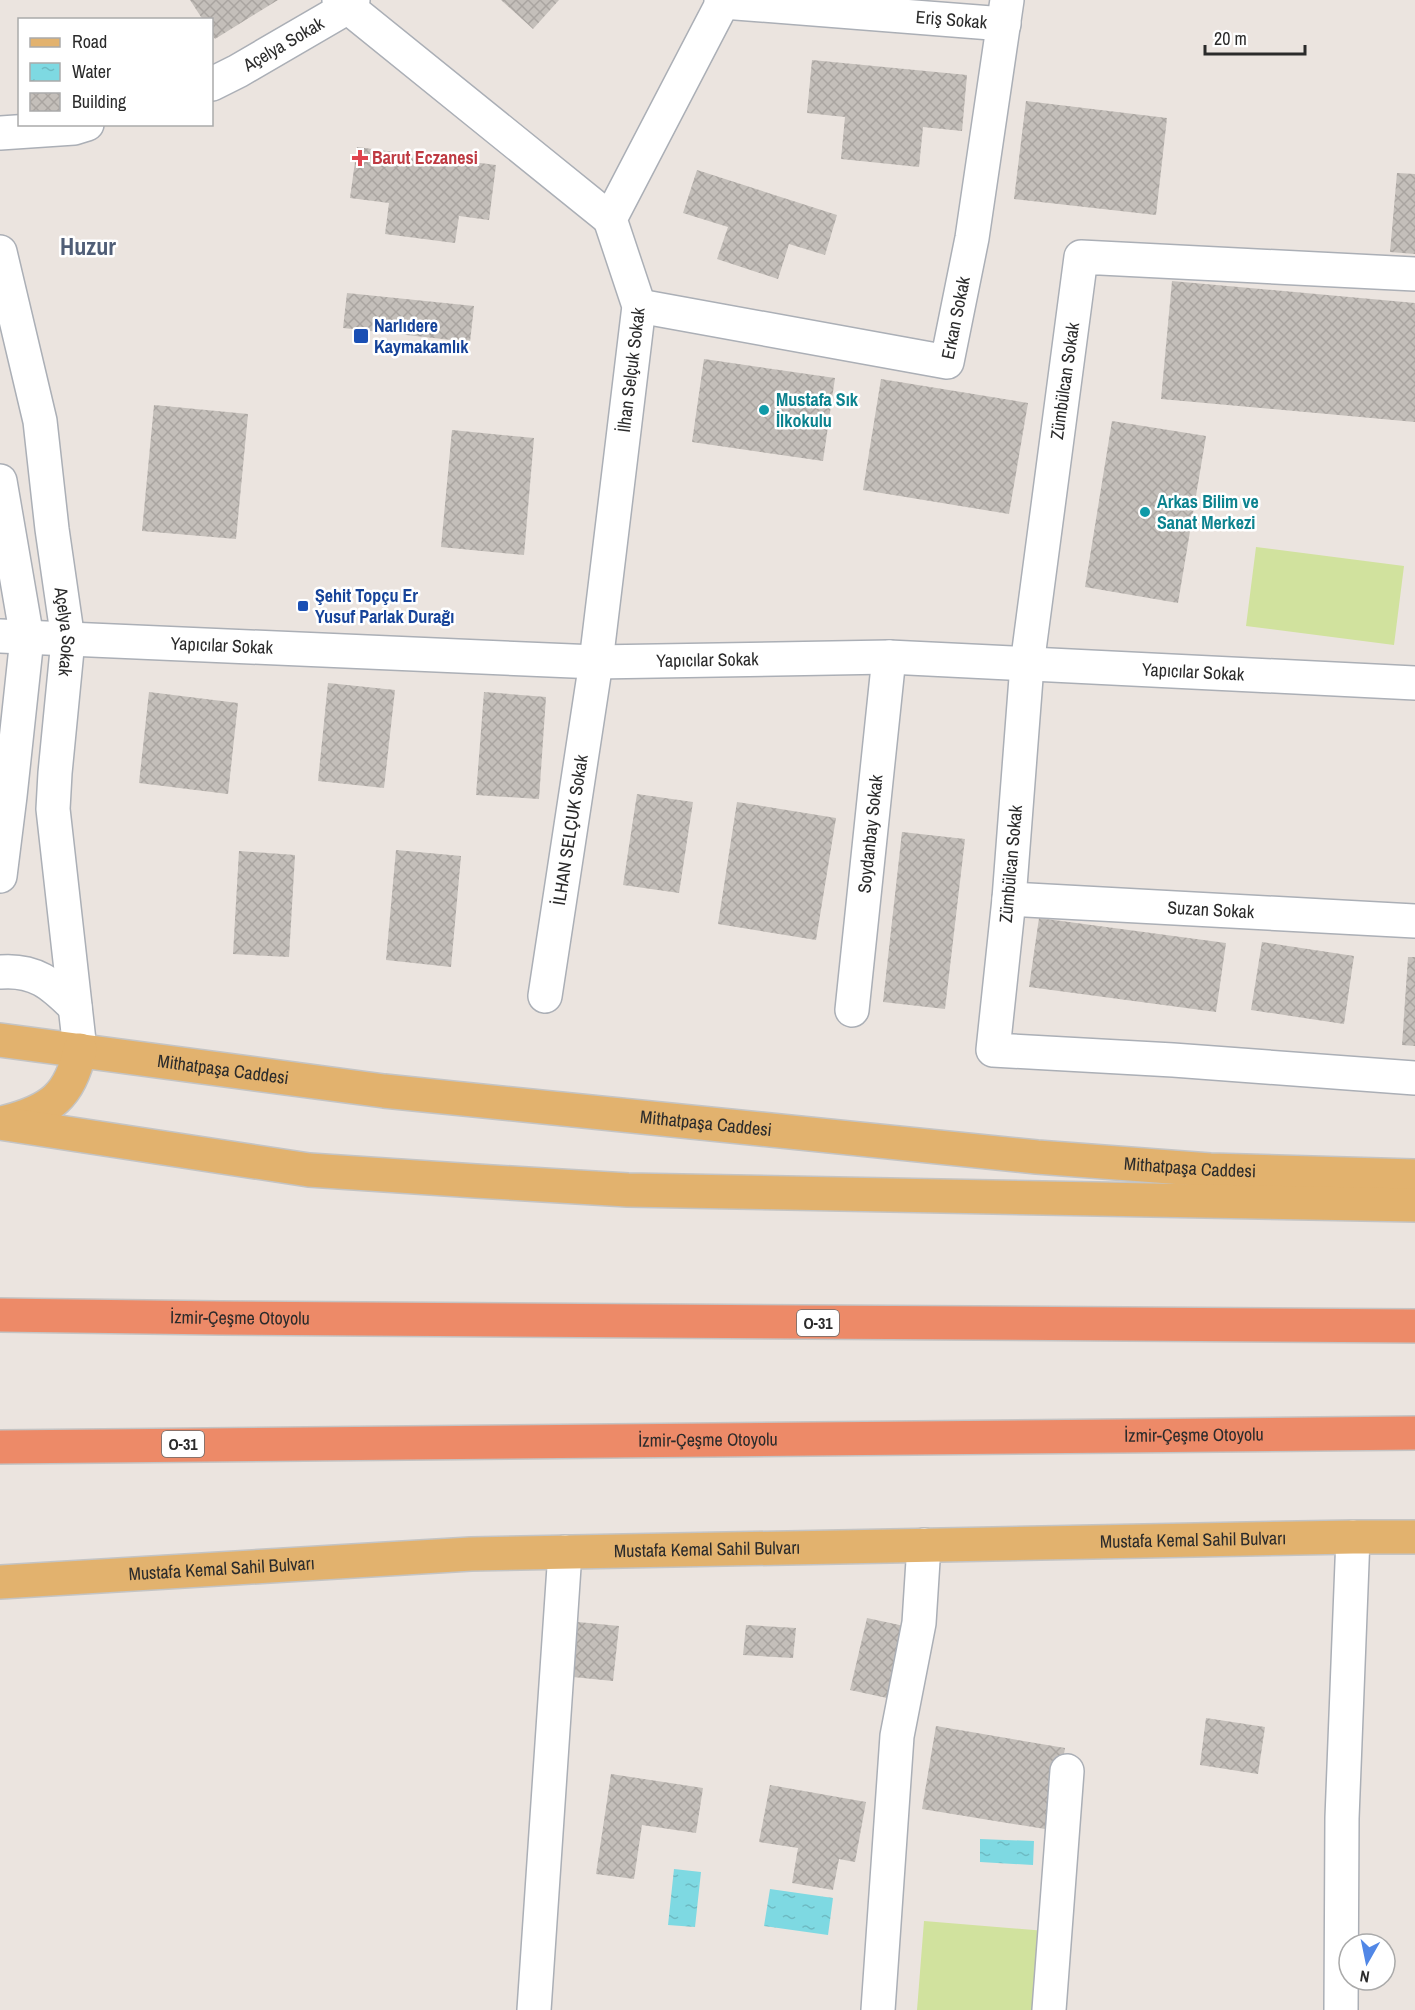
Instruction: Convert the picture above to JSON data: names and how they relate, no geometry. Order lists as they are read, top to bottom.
{
  "streets": {
    "highway": ["İzmir-Çeşme Otoyolu", "O-31"],
    "main road": ["Mithatpaşa Caddesi", "Mustafa Kemal Sahil Bulvarı"],
    "street": [
      "Eriş Sokak",
      "Açelya Sokak",
      "Erkan Sokak",
      "İlhan Selçuk Sokak",
      "Zümbülcan Sokak",
      "Yapıcılar Sokak",
      "İLHAN SELÇUK Sokak",
      "Soydanbay Sokak",
      "Suzan Sokak"
    ]
  },
  "crossings": [
    ["Eriş Sokak", "Erkan Sokak"],
    ["Açelya Sokak", "Yapıcılar Sokak"],
    ["Açelya Sokak", "Mithatpaşa Caddesi"],
    ["Erkan Sokak", "İlhan Selçuk Sokak"],
    ["İlhan Selçuk Sokak", "Yapıcılar Sokak"],
    ["İlhan Selçuk Sokak", "İLHAN SELÇUK Sokak"],
    ["Zümbülcan Sokak", "Yapıcılar Sokak"],
    ["Zümbülcan Sokak", "Suzan Sokak"],
    ["Yapıcılar Sokak", "İLHAN SELÇUK Sokak"],
    ["Yapıcılar Sokak", "Soydanbay Sokak"]
  ],
  "districts": ["Huzur"],
  "places": {
    "health": ["Barut Eczanesi"],
    "transit": ["Narlıdere Kaymakamlık", "Şehit Topçu Er Yusuf Parlak Durağı"],
    "other": ["Mustafa Sık İlkokulu", "Arkas Bilim ve Sanat Merkezi"]
  },
  "legend": ["Road", "Water", "Building"],
  "scale_bar": "20 m",
  "north": "bottom"
}
